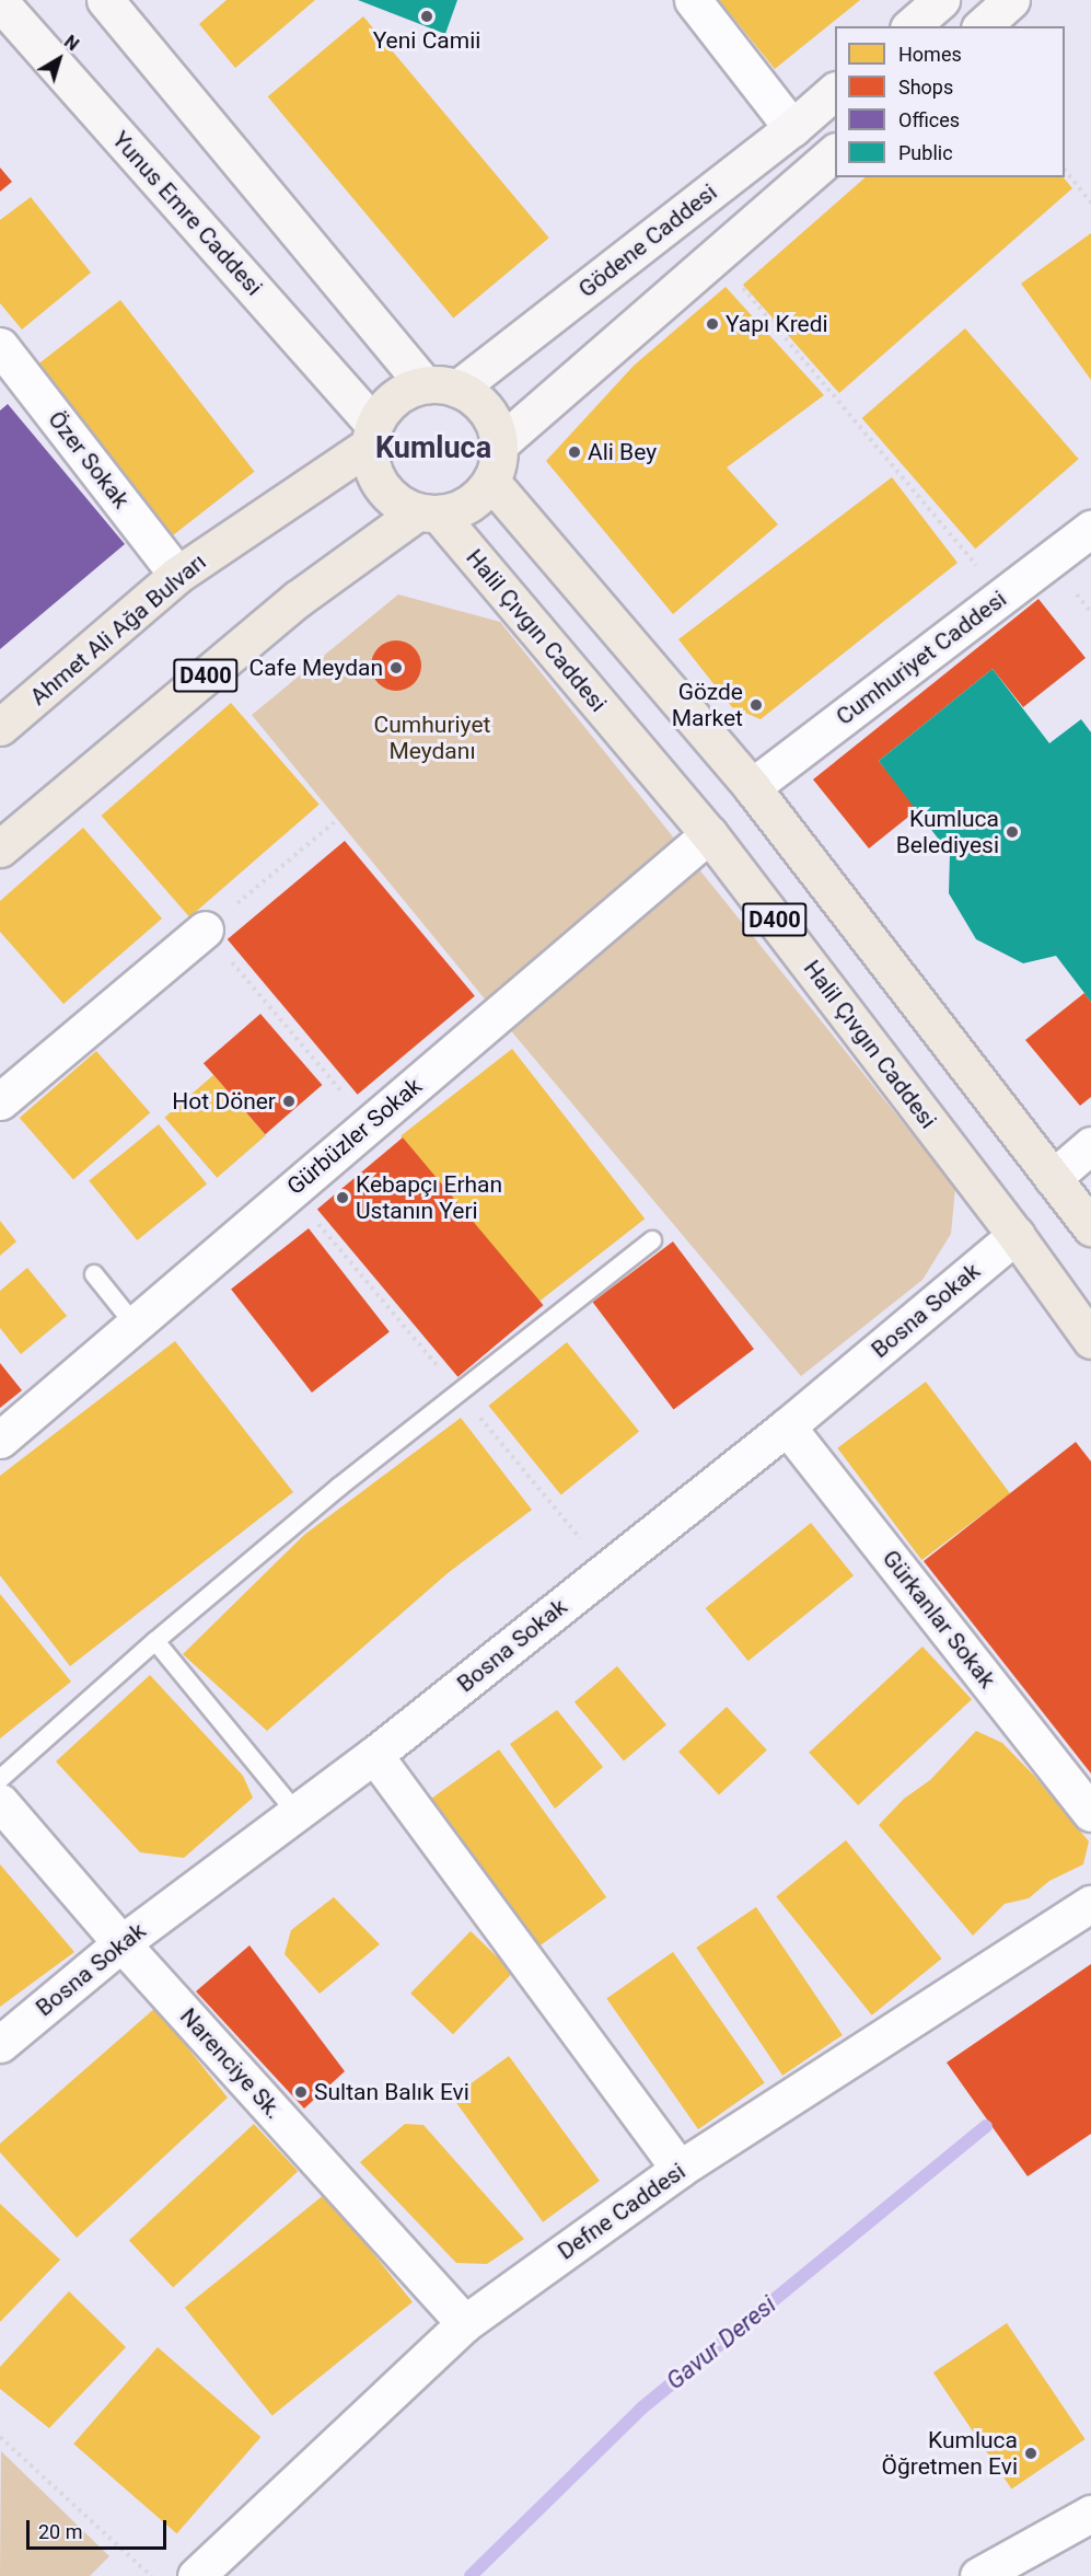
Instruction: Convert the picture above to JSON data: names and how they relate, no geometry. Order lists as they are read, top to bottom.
{
  "streets": {
    "highway": ["Ahmet Ali Ağa Bulvarı", "Halil Çıvgın Caddesi", "D400"],
    "street": [
      "Yunus Emre Caddesi",
      "Gödene Caddesi",
      "Özer Sokak",
      "Cumhuriyet Caddesi",
      "Gürbüzler Sokak",
      "Bosna Sokak",
      "Gürkanlar Sokak",
      "Narenciye Sk.",
      "Defne Caddesi"
    ]
  },
  "crossings": [
    ["Yunus Emre Caddesi", "Gödene Caddesi"],
    ["Yunus Emre Caddesi", "Ahmet Ali Ağa Bulvarı"],
    ["Yunus Emre Caddesi", "Halil Çıvgın Caddesi"],
    ["Yunus Emre Caddesi", "D400"],
    ["Gödene Caddesi", "Ahmet Ali Ağa Bulvarı"],
    ["Gödene Caddesi", "Halil Çıvgın Caddesi"],
    ["Gödene Caddesi", "D400"],
    ["Özer Sokak", "Ahmet Ali Ağa Bulvarı"],
    ["Ahmet Ali Ağa Bulvarı", "Halil Çıvgın Caddesi"],
    ["Ahmet Ali Ağa Bulvarı", "D400"],
    ["Halil Çıvgın Caddesi", "D400"],
    ["Halil Çıvgın Caddesi", "Gürbüzler Sokak"],
    ["Halil Çıvgın Caddesi", "Bosna Sokak"],
    ["Cumhuriyet Caddesi", "D400"],
    ["Bosna Sokak", "Gürkanlar Sokak"],
    ["Bosna Sokak", "Narenciye Sk."],
    ["Narenciye Sk.", "Defne Caddesi"]
  ],
  "districts": ["Kumluca"],
  "water": ["Gavur Deresi"],
  "parks": ["Cumhuriyet Meydanı"],
  "places": [
    "Yeni Camii",
    "Yapı Kredi",
    "Ali Bey",
    "Cafe Meydan",
    "Gözde Market",
    "Kumluca Belediyesi",
    "Hot Döner",
    "Kebapçı Erhan Ustanın Yeri",
    "Sultan Balık Evi",
    "Kumluca Öğretmen Evi"
  ],
  "legend": [
    "Homes",
    "Shops",
    "Offices",
    "Public"
  ],
  "scale_bar": "20 m",
  "north": "top right"
}
